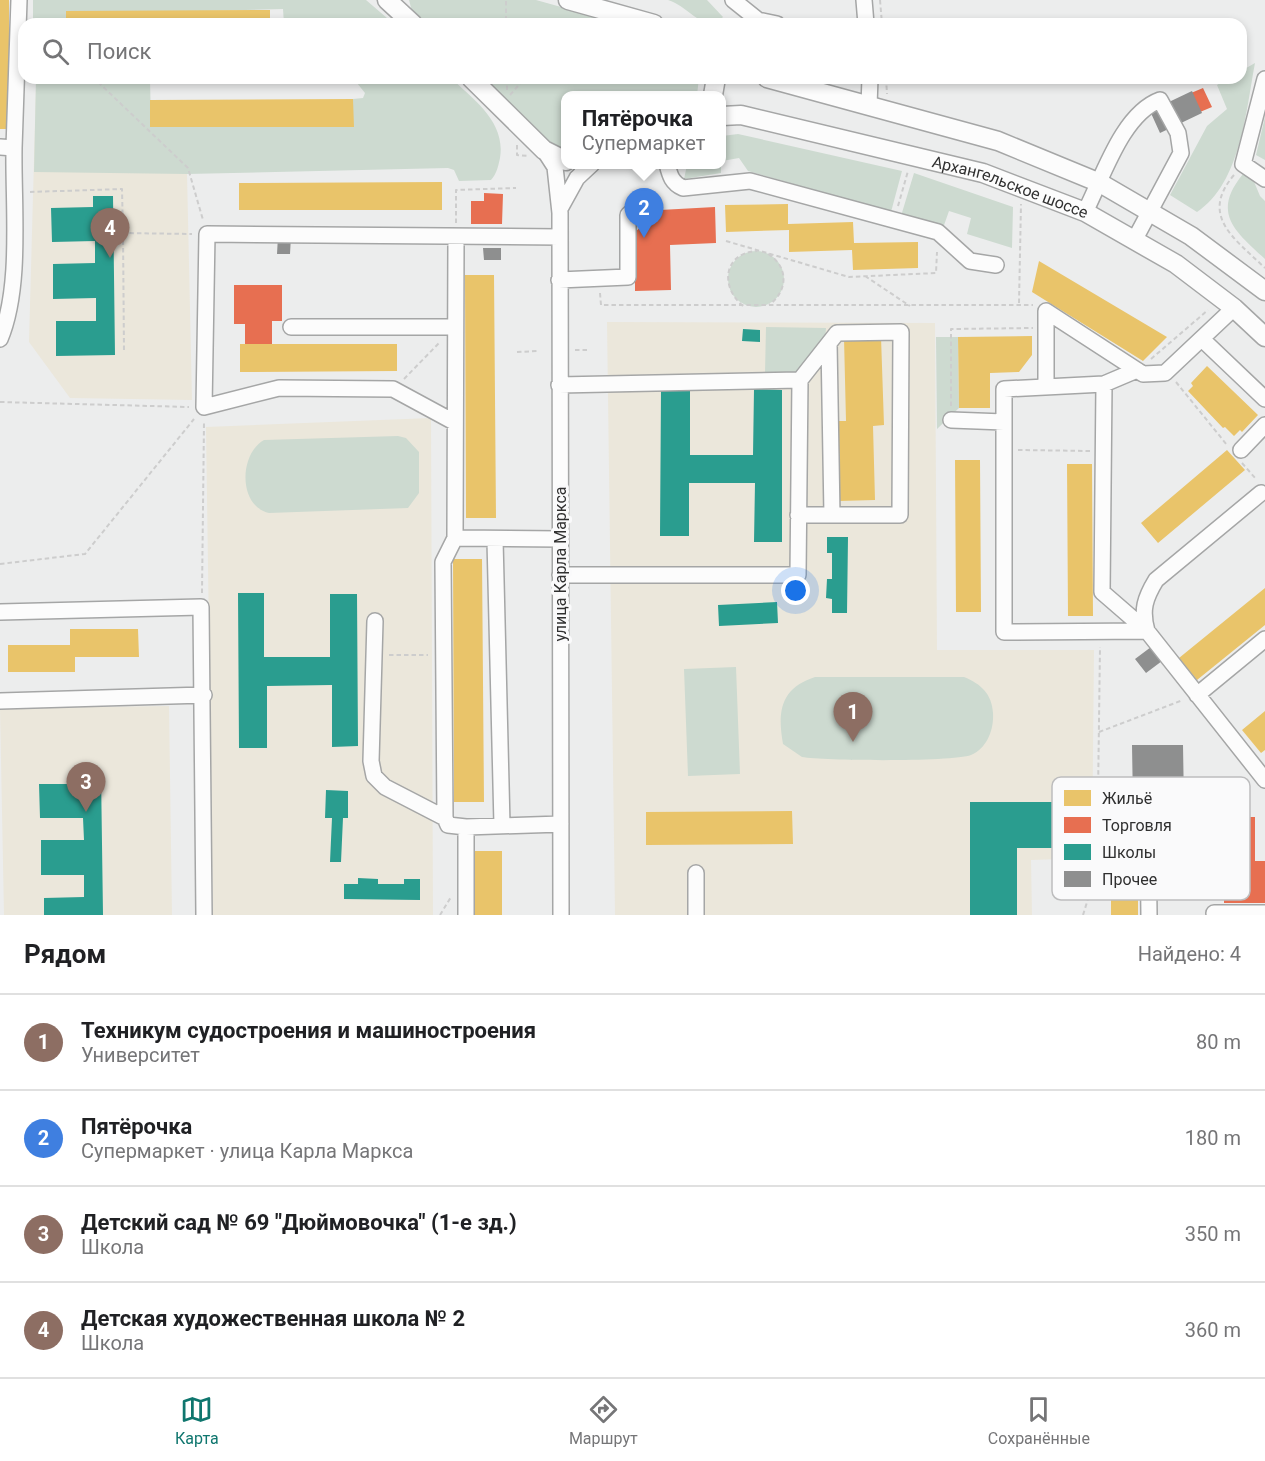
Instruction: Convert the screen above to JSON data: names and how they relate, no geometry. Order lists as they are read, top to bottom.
{
  "streets": {
    "main road": ["Архангельское шоссе"],
    "street": ["улица Карла Маркса"]
  },
  "legend": [
    "Жильё",
    "Торговля",
    "Школы",
    "Прочее"
  ],
  "page": {
    "search": "Поиск",
    "popup": ["Пятёрочка", "Супермаркет"],
    "pins": [
      "2",
      "4",
      "1",
      "3"
    ],
    "heading": ["Рядом", "Найдено: 4"],
    "list": [
      {
        "mark": "1",
        "name": "Техникум судостроения и машиностроения",
        "note": "Университет",
        "value": "80 m"
      },
      {
        "mark": "2",
        "name": "Пятёрочка",
        "note": "Супермаркет · улица Карла Маркса",
        "value": "180 m"
      },
      {
        "mark": "3",
        "name": "Детский сад № 69 \"Дюймовочка\" (1-е зд.)",
        "note": "Школа",
        "value": "350 m"
      },
      {
        "mark": "4",
        "name": "Детская художественная школа № 2",
        "note": "Школа",
        "value": "360 m"
      }
    ],
    "nav": ["Карта", "Маршрут", "Сохранённые"]
  }
}
